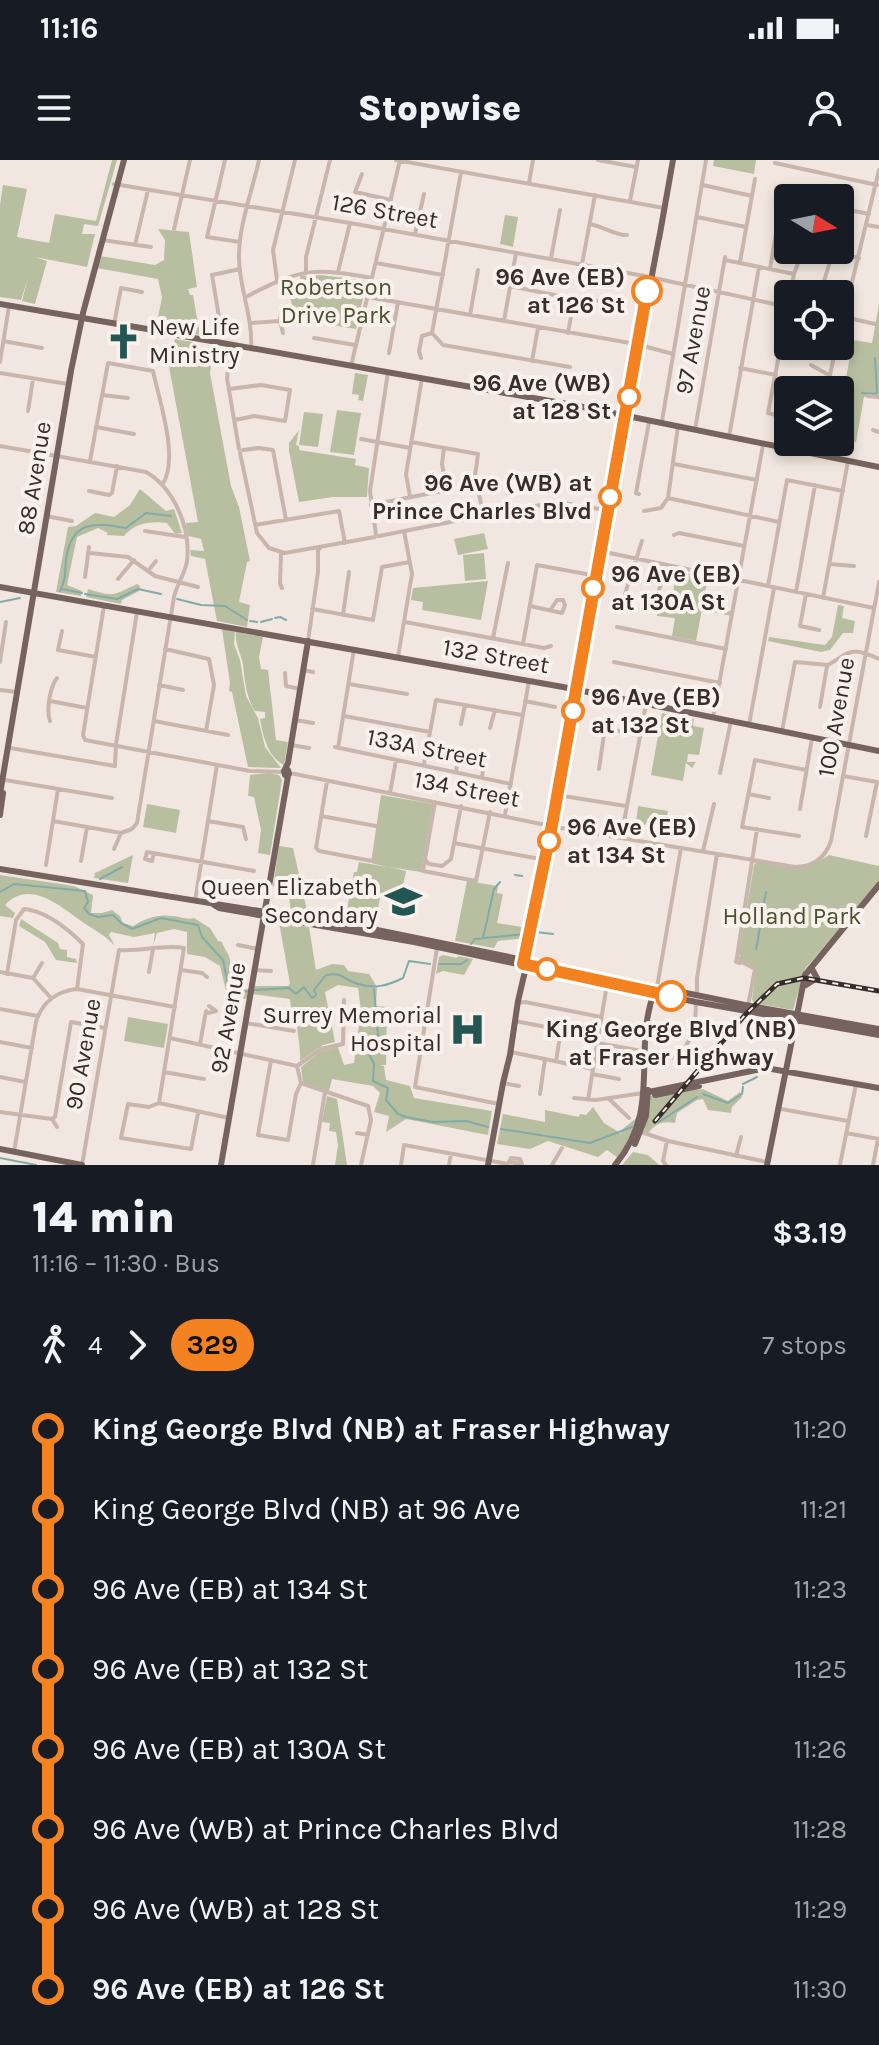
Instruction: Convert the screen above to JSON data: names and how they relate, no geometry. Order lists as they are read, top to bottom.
{
  "streets": {
    "main road": ["88 Avenue", "132 Street", "92 Avenue"],
    "street": [
      "126 Street",
      "97 Avenue",
      "100 Avenue",
      "133A Street",
      "134 Street",
      "90 Avenue"
    ]
  },
  "crossings": [
    ["126 Street", "97 Avenue"],
    ["126 Street", "88 Avenue"],
    ["88 Avenue", "132 Street"],
    ["132 Street", "100 Avenue"],
    ["132 Street", "92 Avenue"],
    ["100 Avenue", "134 Street"],
    ["134 Street", "92 Avenue"]
  ],
  "parks": ["Robertson Drive Park", "Holland Park"],
  "places": {
    "other": [
      "96 Ave (EB) at 126 St",
      "96 Ave (WB) at 128 St",
      "96 Ave (WB) at Prince Charles Blvd",
      "96 Ave (EB) at 130A St",
      "96 Ave (EB) at 132 St",
      "96 Ave (EB) at 134 St",
      "King George Blvd (NB) at Fraser Highway"
    ],
    "church": ["New Life Ministry"],
    "school or university": ["Queen Elizabeth Secondary"],
    "hospital": ["Surrey Memorial Hospital"]
  },
  "lines": ["bus line 329"],
  "north": "right",
  "page": {
    "status": "11:16",
    "header": "Stopwise",
    "heading": ["14 min", "11:16 – 11:30 · Bus", "$3.19"],
    "legs": ["4", "329", "7 stops"],
    "list": [
      {
        "name": "King George Blvd (NB) at Fraser Highway",
        "value": "11:20"
      },
      {
        "name": "King George Blvd (NB) at 96 Ave",
        "value": "11:21"
      },
      {
        "name": "96 Ave (EB) at 134 St",
        "value": "11:23"
      },
      {
        "name": "96 Ave (EB) at 132 St",
        "value": "11:25"
      },
      {
        "name": "96 Ave (EB) at 130A St",
        "value": "11:26"
      },
      {
        "name": "96 Ave (WB) at Prince Charles Blvd",
        "value": "11:28"
      },
      {
        "name": "96 Ave (WB) at 128 St",
        "value": "11:29"
      },
      {
        "name": "96 Ave (EB) at 126 St",
        "value": "11:30"
      }
    ]
  }
}
